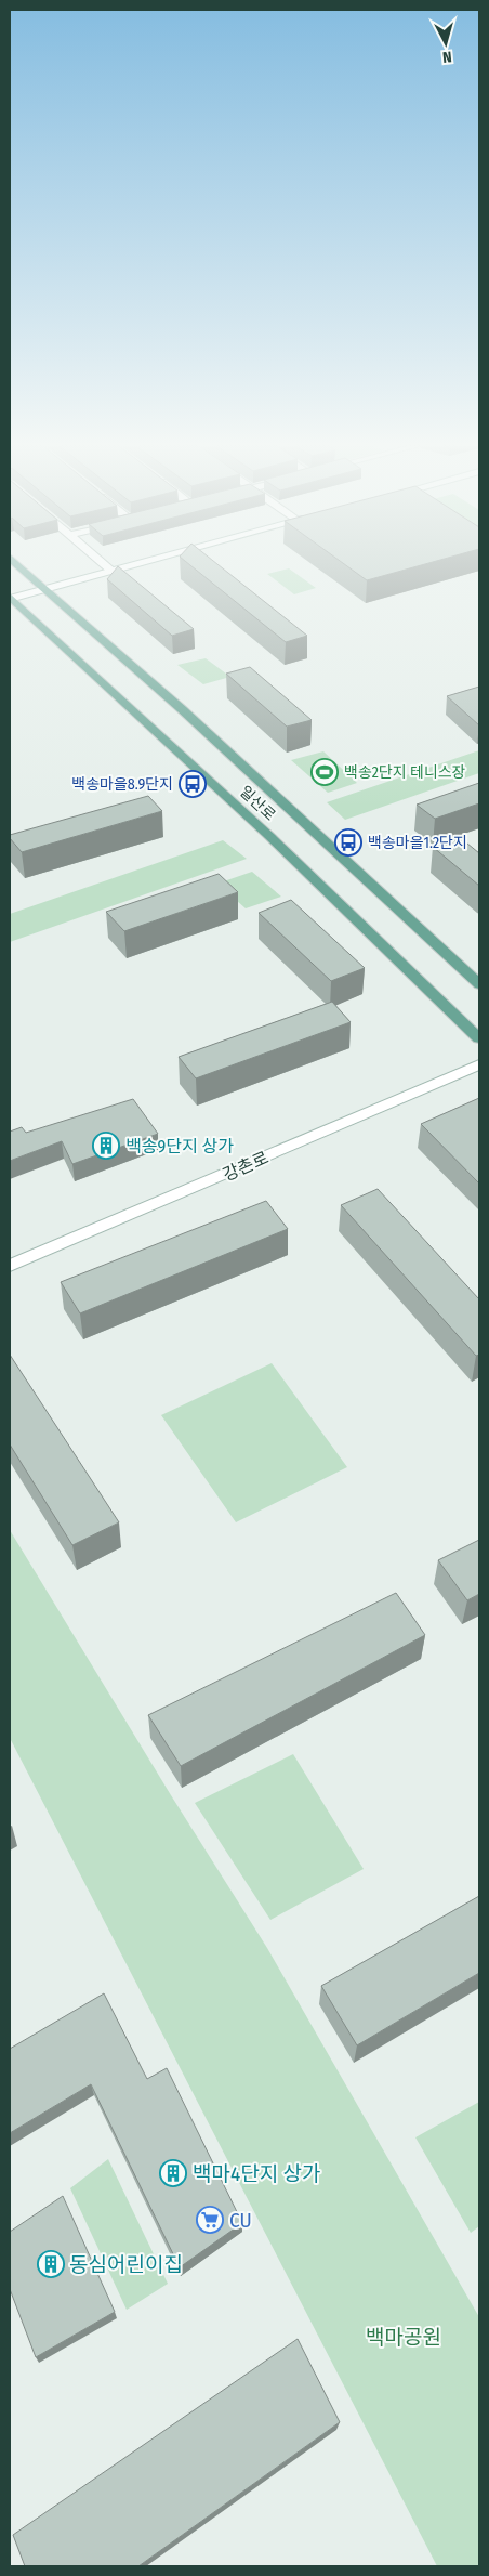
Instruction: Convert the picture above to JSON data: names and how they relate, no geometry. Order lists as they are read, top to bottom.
{
  "streets": {
    "main road": ["일산로"],
    "street": ["강촌로"]
  },
  "parks": ["백마공원"],
  "places": {
    "sports": ["백송2단지 테니스장"],
    "bus stop": ["백송마을8.9단지", "백송마을1.2단지"],
    "building": ["백송9단지 상가", "백마4단지 상가", "동심어린이집"],
    "supermarket": ["CU"]
  },
  "north": "bottom"
}
